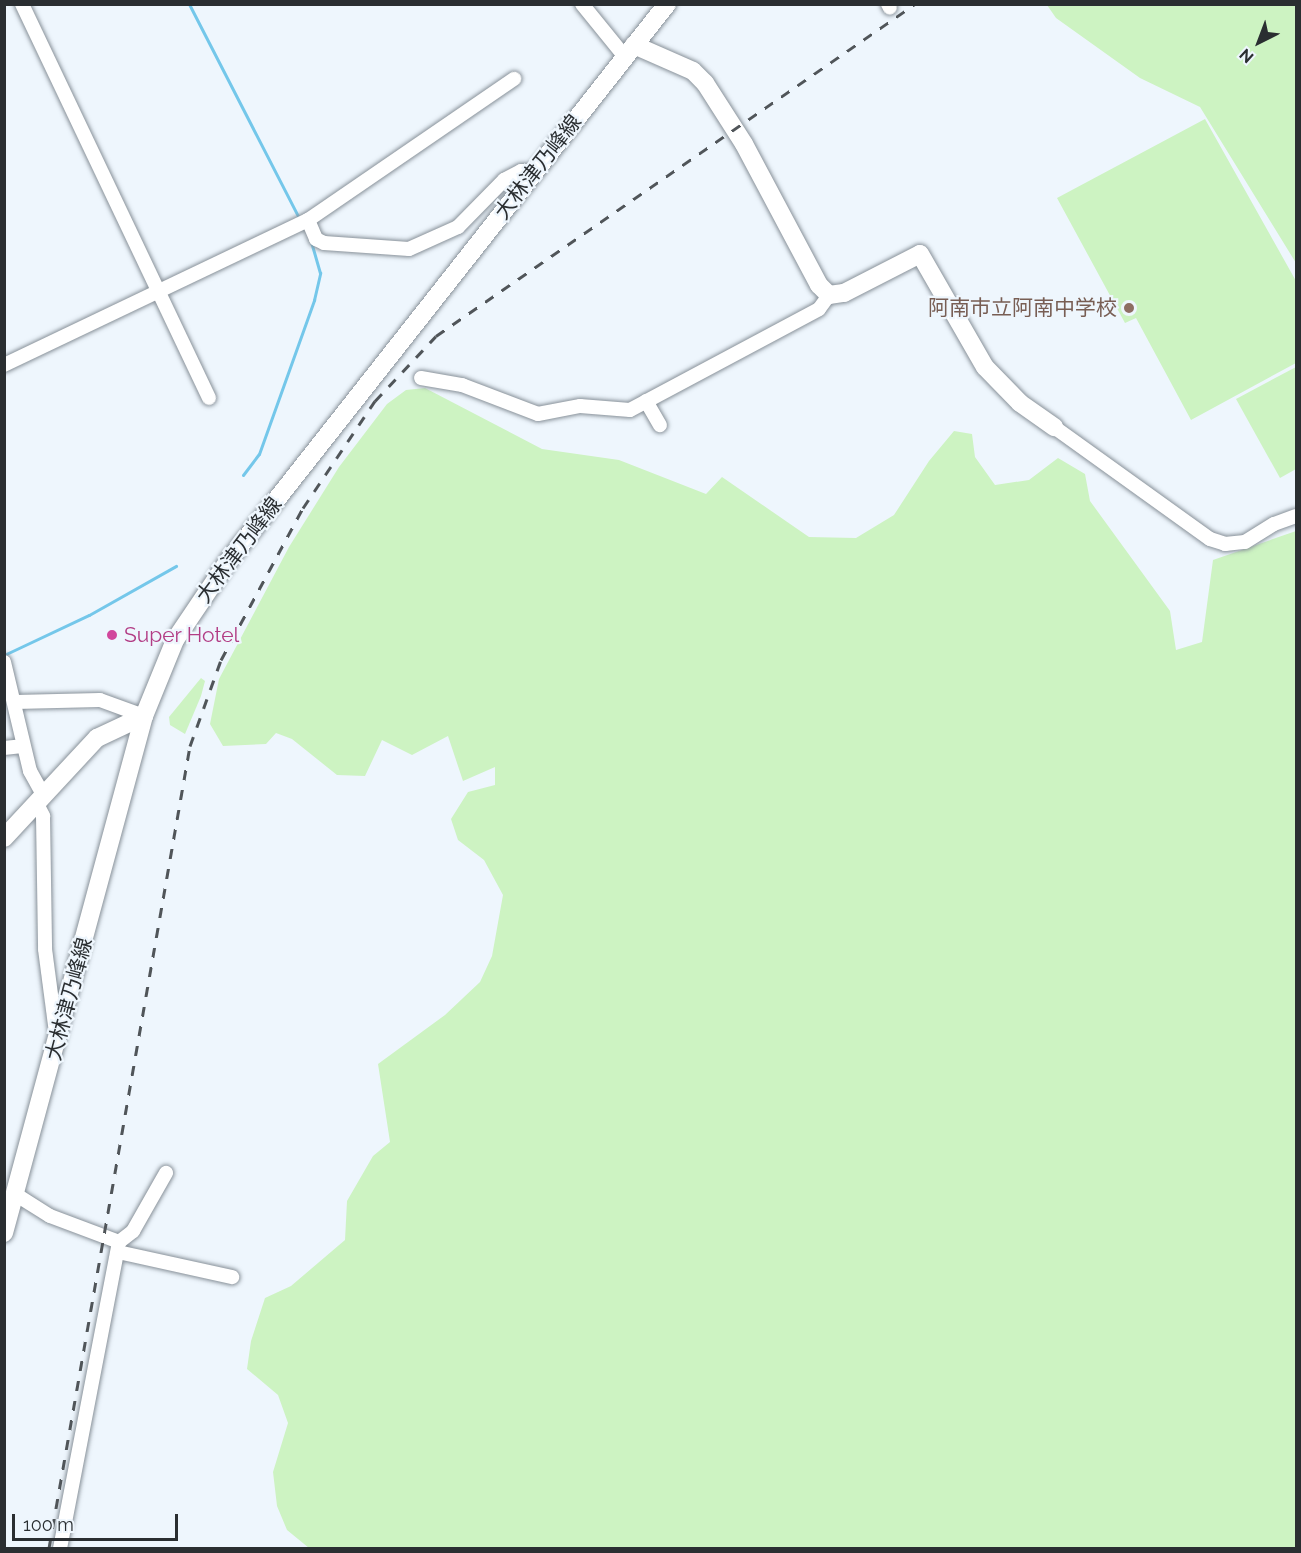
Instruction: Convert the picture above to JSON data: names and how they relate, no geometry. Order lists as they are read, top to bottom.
{
  "streets": {
    "main road": ["大林津乃峰線"]
  },
  "places": ["阿南市立阿南中学校", "Super Hotel"],
  "scale_bar": "100 m",
  "north": "bottom left"
}
